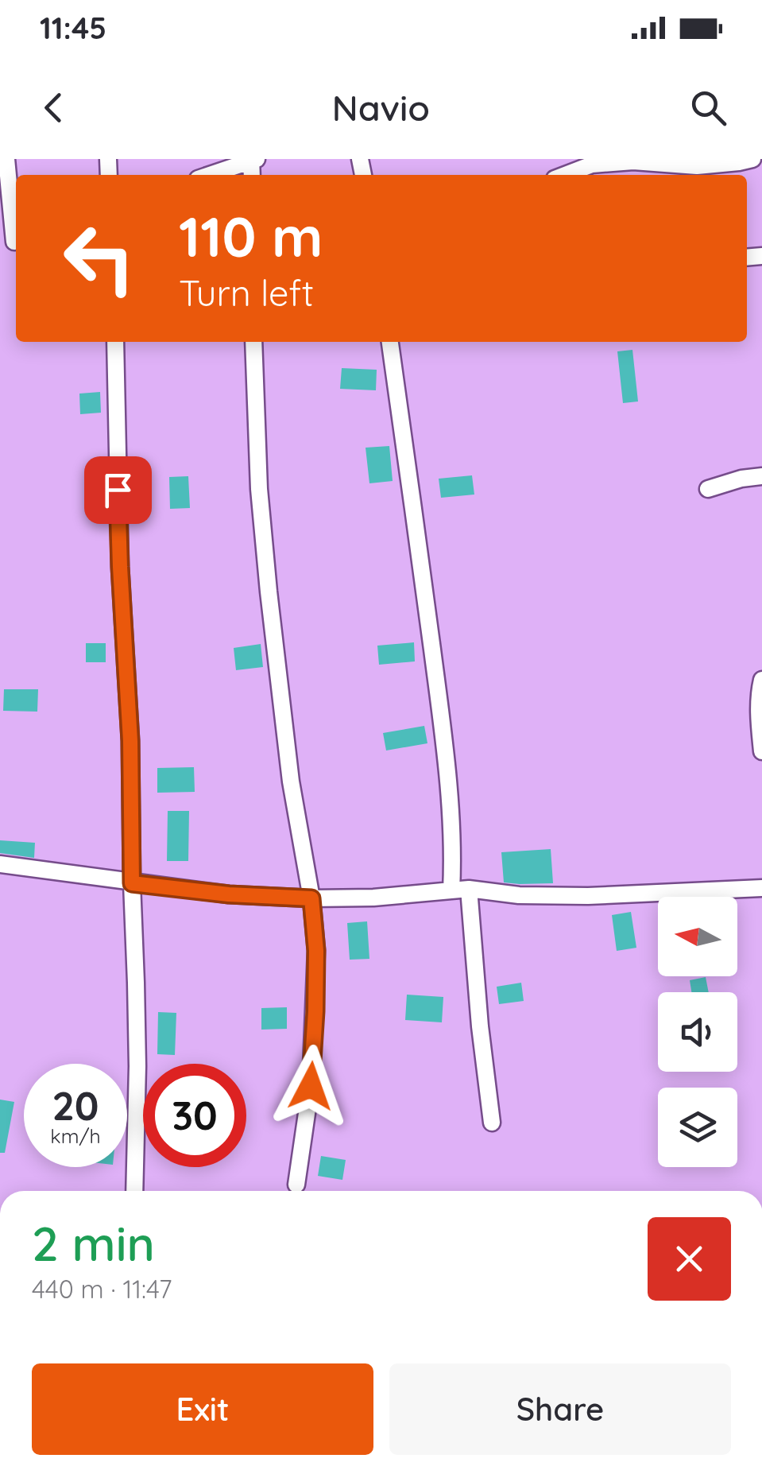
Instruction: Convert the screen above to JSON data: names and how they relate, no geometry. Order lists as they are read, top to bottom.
{
  "north": "left",
  "page": {
    "status": "11:45",
    "header": "Navio",
    "turn": ["110 m", "Turn left"],
    "speed": "20 km/h",
    "limit": "30",
    "heading": ["2 min", "440 m · 11:47"],
    "buttons": ["Exit", "Share"]
  }
}
